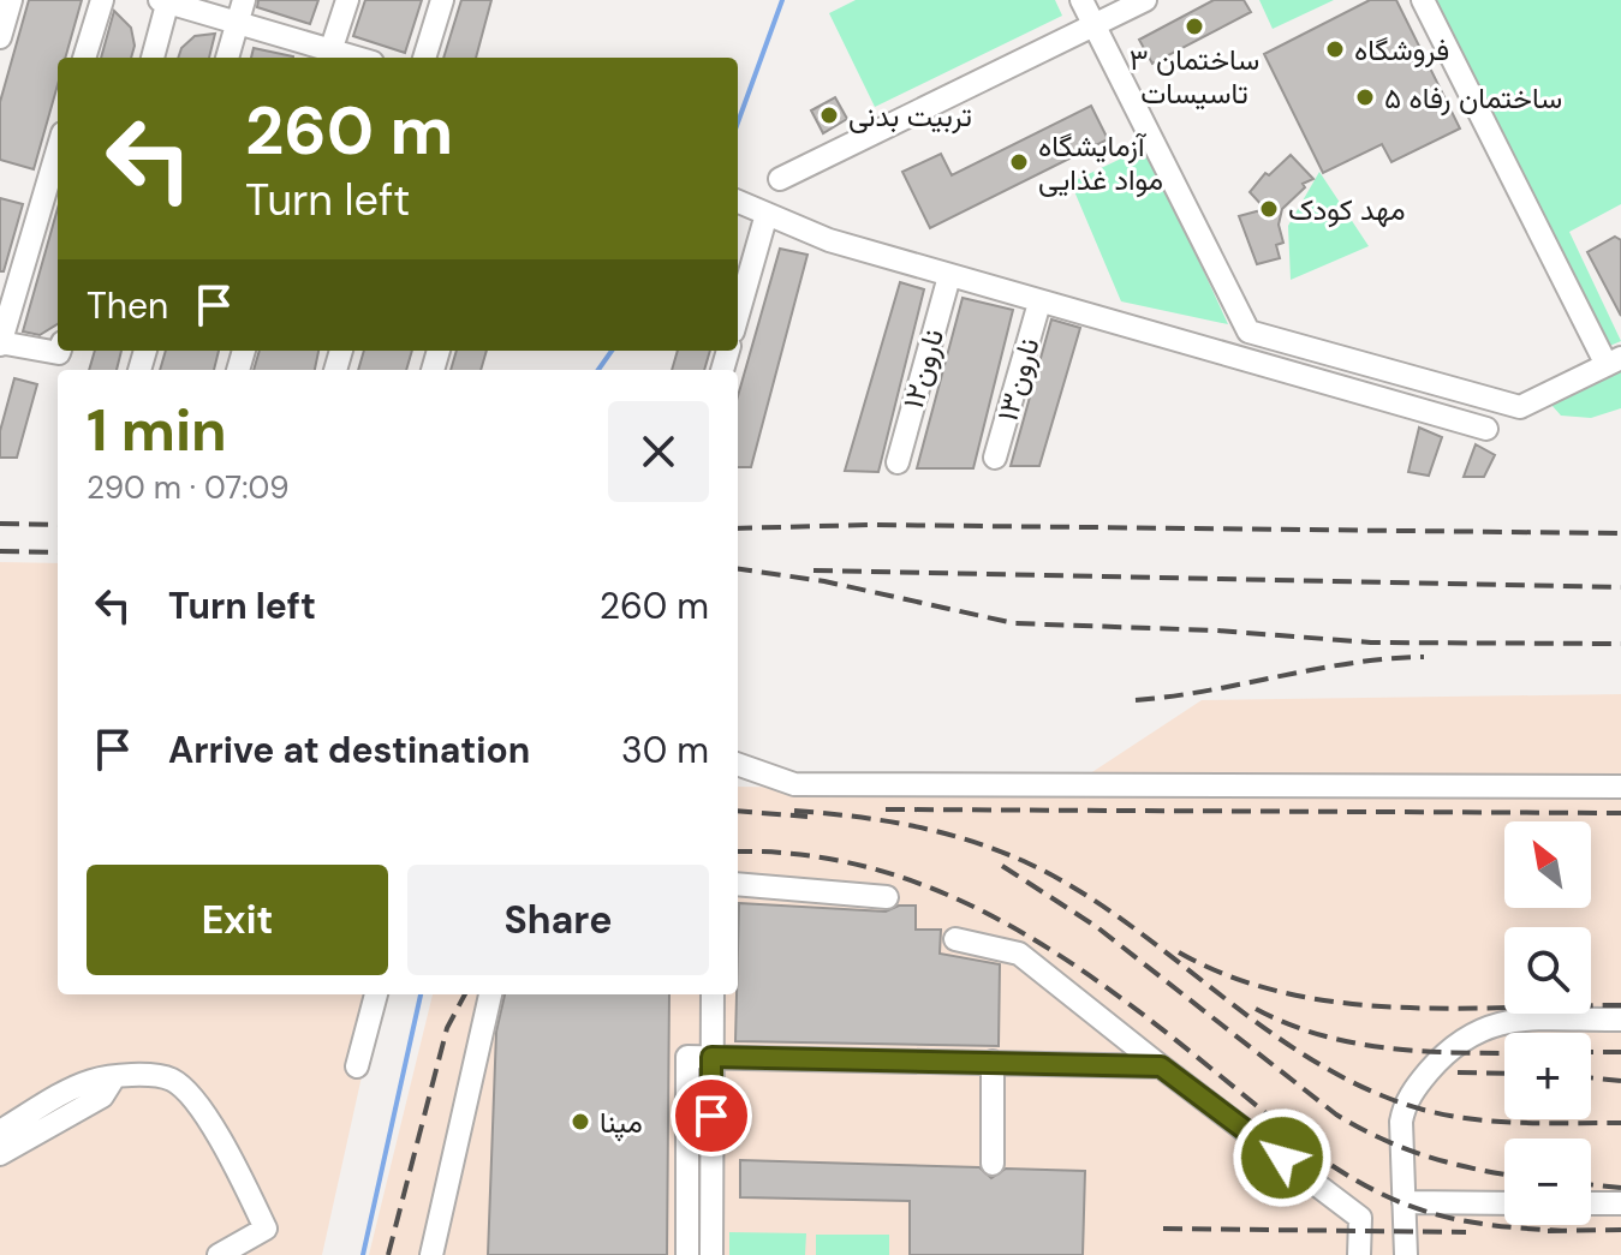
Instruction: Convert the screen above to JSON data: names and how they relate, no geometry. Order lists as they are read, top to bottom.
{
  "streets": {
    "street": ["نارون۱۲", "نارون۱۳"]
  },
  "places": [
    "۳ ساختمان تاسیسات",
    "فروشگاه",
    "۵ ساختمان رفاه",
    "تربیت بدنی",
    "آزمایشگاه مواد غذایی",
    "مهد کودک",
    "مپنا"
  ],
  "north": "top left",
  "page": {
    "turn": ["260 m", "Turn left"],
    "then": "Then",
    "heading": ["1 min", "290 m · 07:09"],
    "list": [
      {
        "name": "Turn left",
        "value": "260 m"
      },
      {
        "name": "Arrive at destination",
        "value": "30 m"
      }
    ],
    "map_buttons": ["+", "−"],
    "buttons": ["Exit", "Share"]
  }
}
